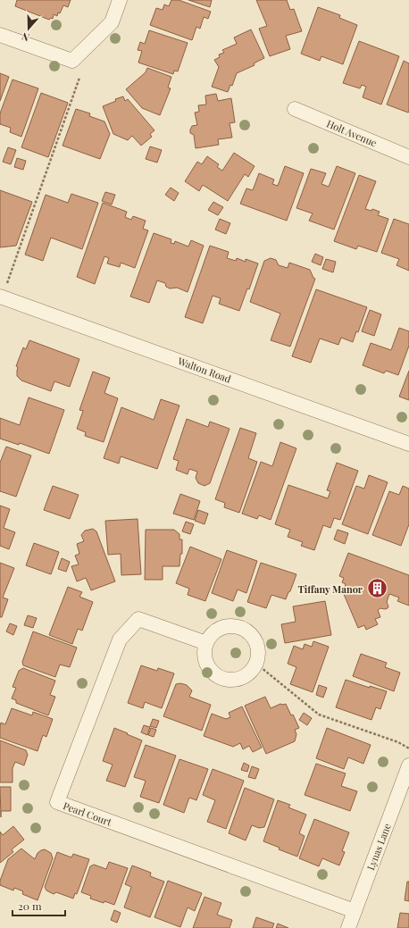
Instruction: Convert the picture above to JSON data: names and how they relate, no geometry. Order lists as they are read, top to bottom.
{
  "streets": {
    "street": [
      "Holt Avenue",
      "Walton Road",
      "Pearl Court",
      "Lynas Lane"
    ]
  },
  "crossings": [
    ["Pearl Court", "Lynas Lane"]
  ],
  "places": {
    "building": ["Tiffany Manor"]
  },
  "scale_bar": "20 m",
  "north": "bottom"
}
